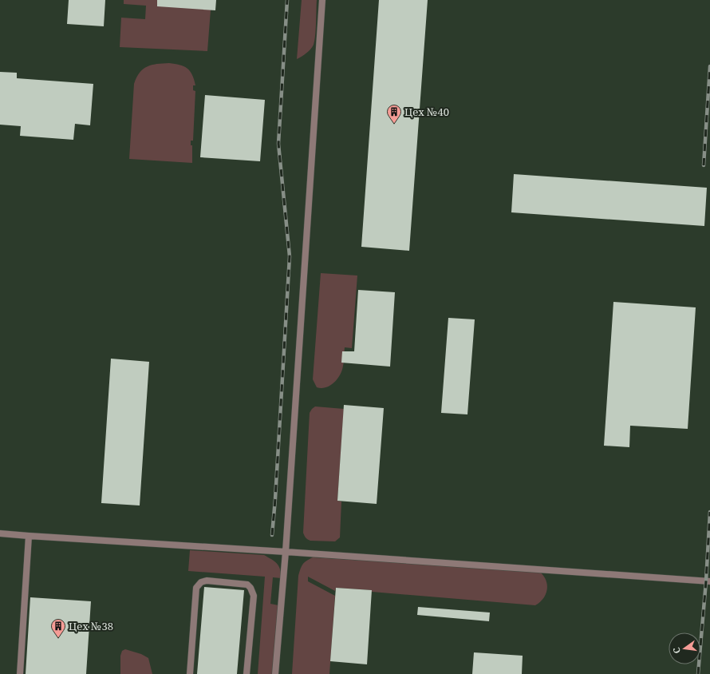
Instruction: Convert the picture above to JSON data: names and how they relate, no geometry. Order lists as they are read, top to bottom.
{
  "places": {
    "building": ["Цех №40", "Цех №38"]
  },
  "north": "left"
}
